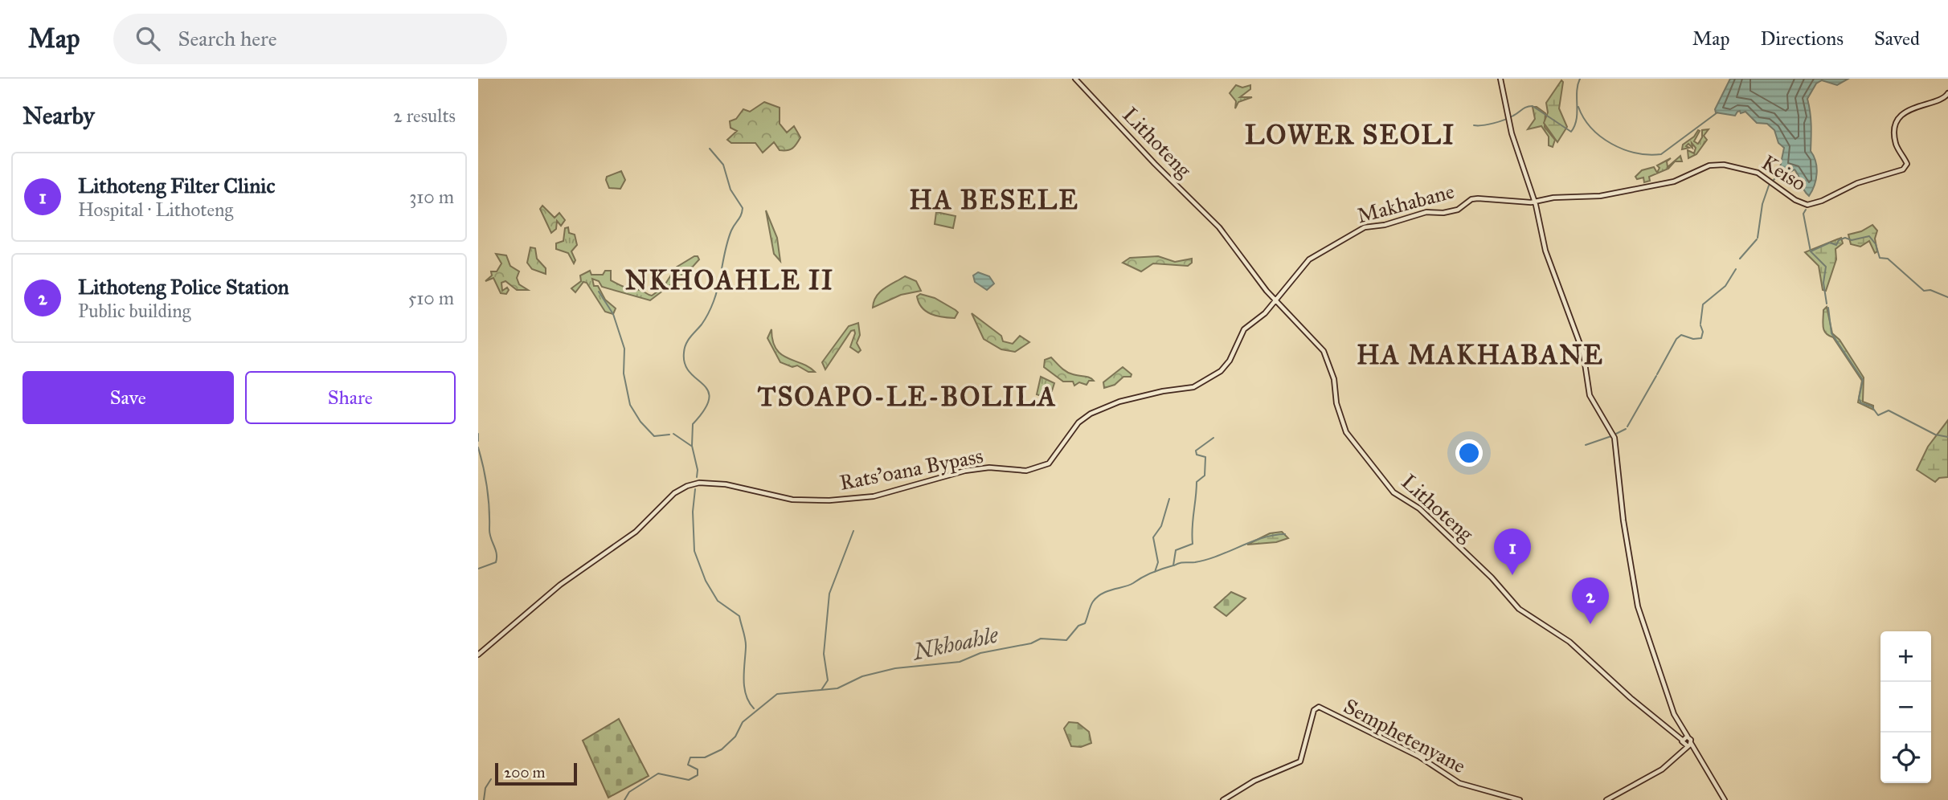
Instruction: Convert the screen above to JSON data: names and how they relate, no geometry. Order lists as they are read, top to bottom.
{
  "streets": {
    "main road": [
      "Lithoteng",
      "Keiso",
      "Makhabane",
      "Rats'oana Bypass",
      "Semphetenyane"
    ]
  },
  "crossings": [
    ["Lithoteng", "Makhabane"],
    ["Lithoteng", "Rats'oana Bypass"],
    ["Keiso", "Makhabane"],
    ["Makhabane", "Rats'oana Bypass"]
  ],
  "districts": [
    "LOWER SEOLI",
    "HA BESELE",
    "NKHOAHLE II",
    "HA MAKHABANE",
    "TSOAPO-LE-BOLILA"
  ],
  "water": ["Nkhoahle"],
  "scale_bar": "200 m",
  "page": {
    "header": "Map",
    "search": "Search here",
    "nav": ["Map", "Directions", "Saved"],
    "heading": ["Nearby", "2 results"],
    "list": [
      {
        "mark": "1",
        "name": "Lithoteng Filter Clinic",
        "note": "Hospital · Lithoteng",
        "value": "310 m"
      },
      {
        "mark": "2",
        "name": "Lithoteng Police Station",
        "note": "Public building",
        "value": "510 m"
      }
    ],
    "buttons": ["Save", "Share"],
    "pins": ["1", "2"],
    "map_buttons": ["+", "−"],
    "scale": "200 m"
  }
}
